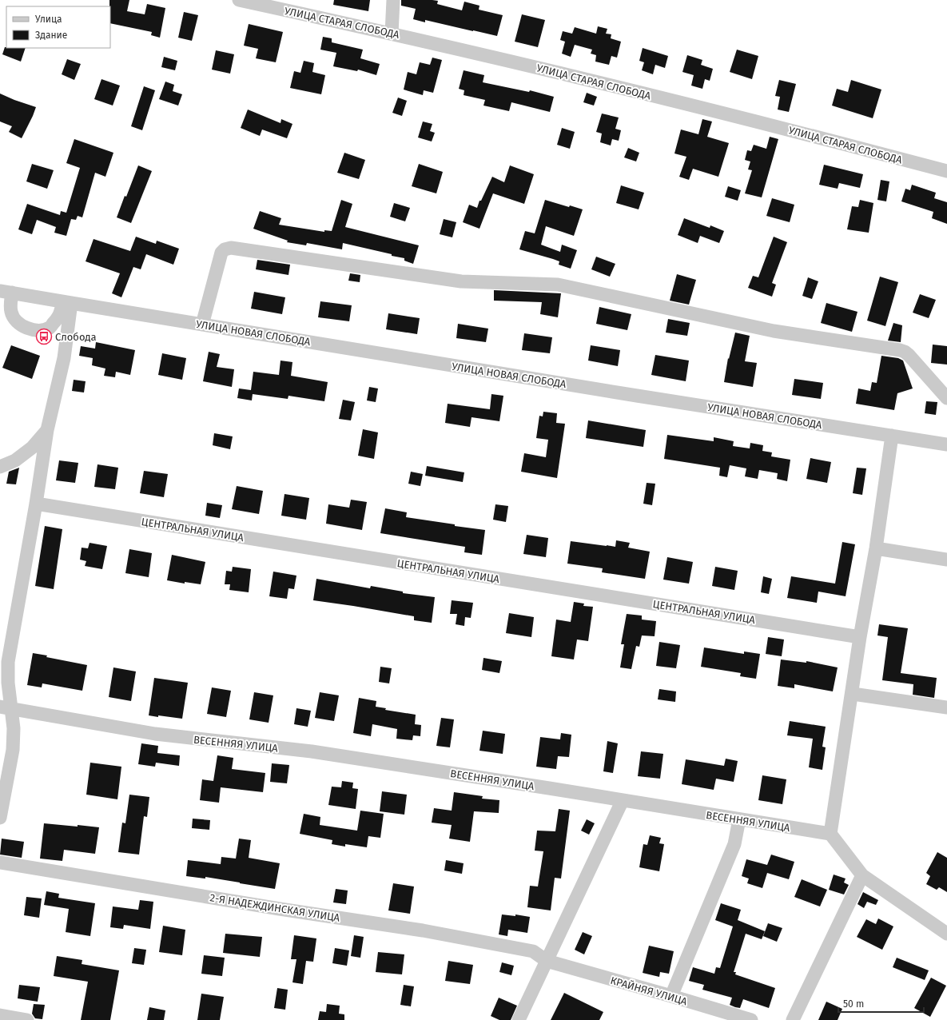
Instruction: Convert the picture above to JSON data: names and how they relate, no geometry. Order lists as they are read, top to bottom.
{
  "streets": {
    "street": [
      "УЛИЦА СТАРАЯ СЛОБОДА",
      "УЛИЦА НОВАЯ СЛОБОДА",
      "ЦЕНТРАЛЬНАЯ УЛИЦА",
      "ВЕСЕННЯЯ УЛИЦА",
      "2-Я НАДЕЖДИНСКАЯ УЛИЦА",
      "КРАЙНЯЯ УЛИЦА"
    ]
  },
  "crossings": [
    ["2-Я НАДЕЖДИНСКАЯ УЛИЦА", "КРАЙНЯЯ УЛИЦА"]
  ],
  "places": {
    "bus stop": ["Слобода"]
  },
  "legend": ["Улица", "Здание"],
  "scale_bar": "50 m"
}
